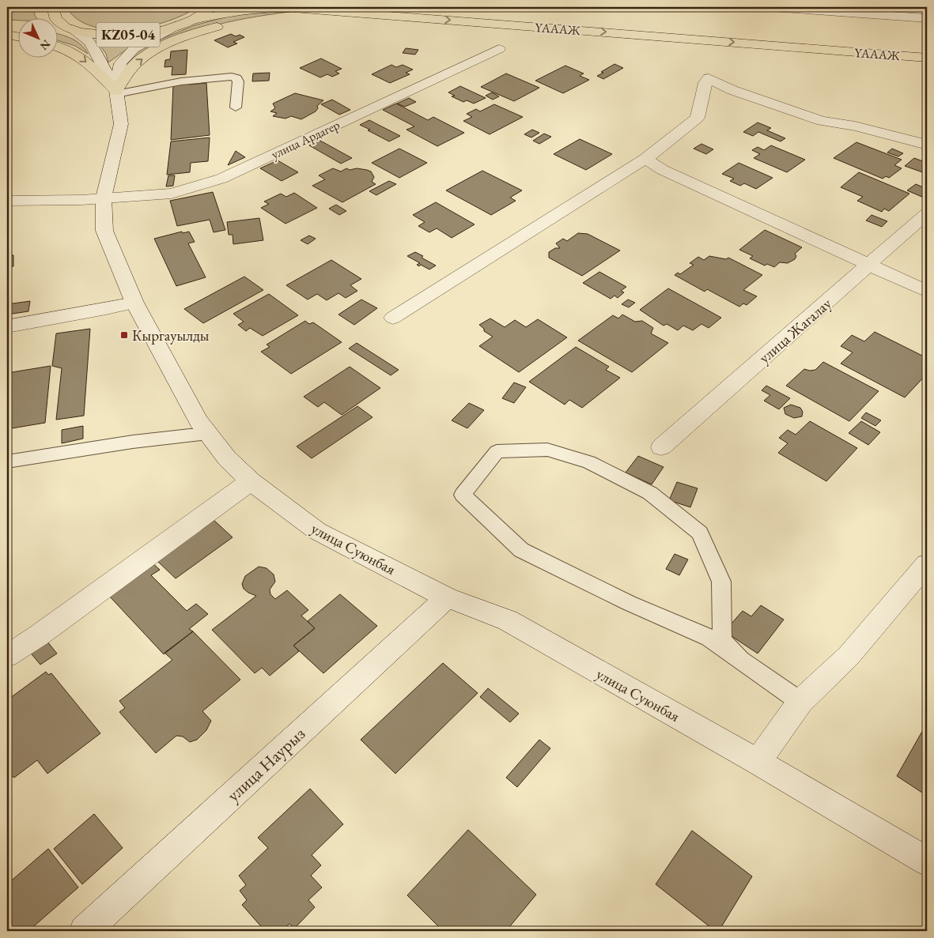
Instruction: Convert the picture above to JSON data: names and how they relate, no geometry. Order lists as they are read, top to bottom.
{
  "streets": {
    "main road": ["ҮАААЖ", "KZ05-04"],
    "street": [
      "улица Ардагер",
      "улица Жагалау",
      "улица Суюнбая",
      "улица Наурыз"
    ]
  },
  "crossings": [
    ["ҮАААЖ", "KZ05-04"],
    ["KZ05-04", "улица Суюнбая"],
    ["улица Ардагер", "улица Суюнбая"],
    ["улица Суюнбая", "улица Наурыз"]
  ],
  "one_way": ["ҮАААЖ"],
  "places": {
    "transit": ["Кыргауылды"]
  },
  "north": "bottom right"
}
